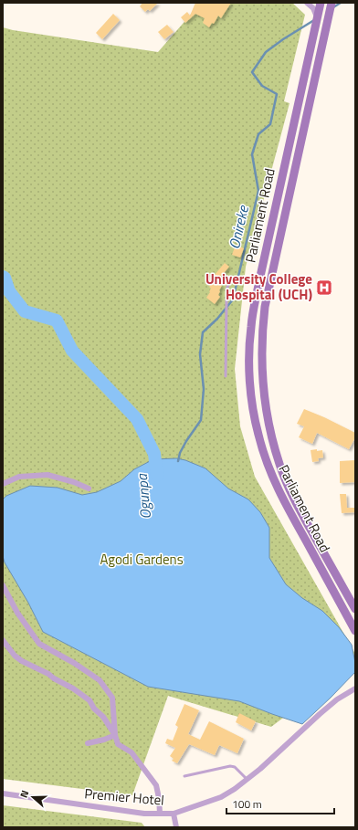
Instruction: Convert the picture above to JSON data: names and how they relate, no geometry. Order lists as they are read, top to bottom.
{
  "streets": {
    "main road": ["Parliament Road"],
    "street": ["Premier Hotel"]
  },
  "water": ["Onireke", "Ogunpa"],
  "parks": ["Agodi Gardens"],
  "places": {
    "hospital": ["University College Hospital (UCH)"]
  },
  "scale_bar": "100 m",
  "north": "left"
}
